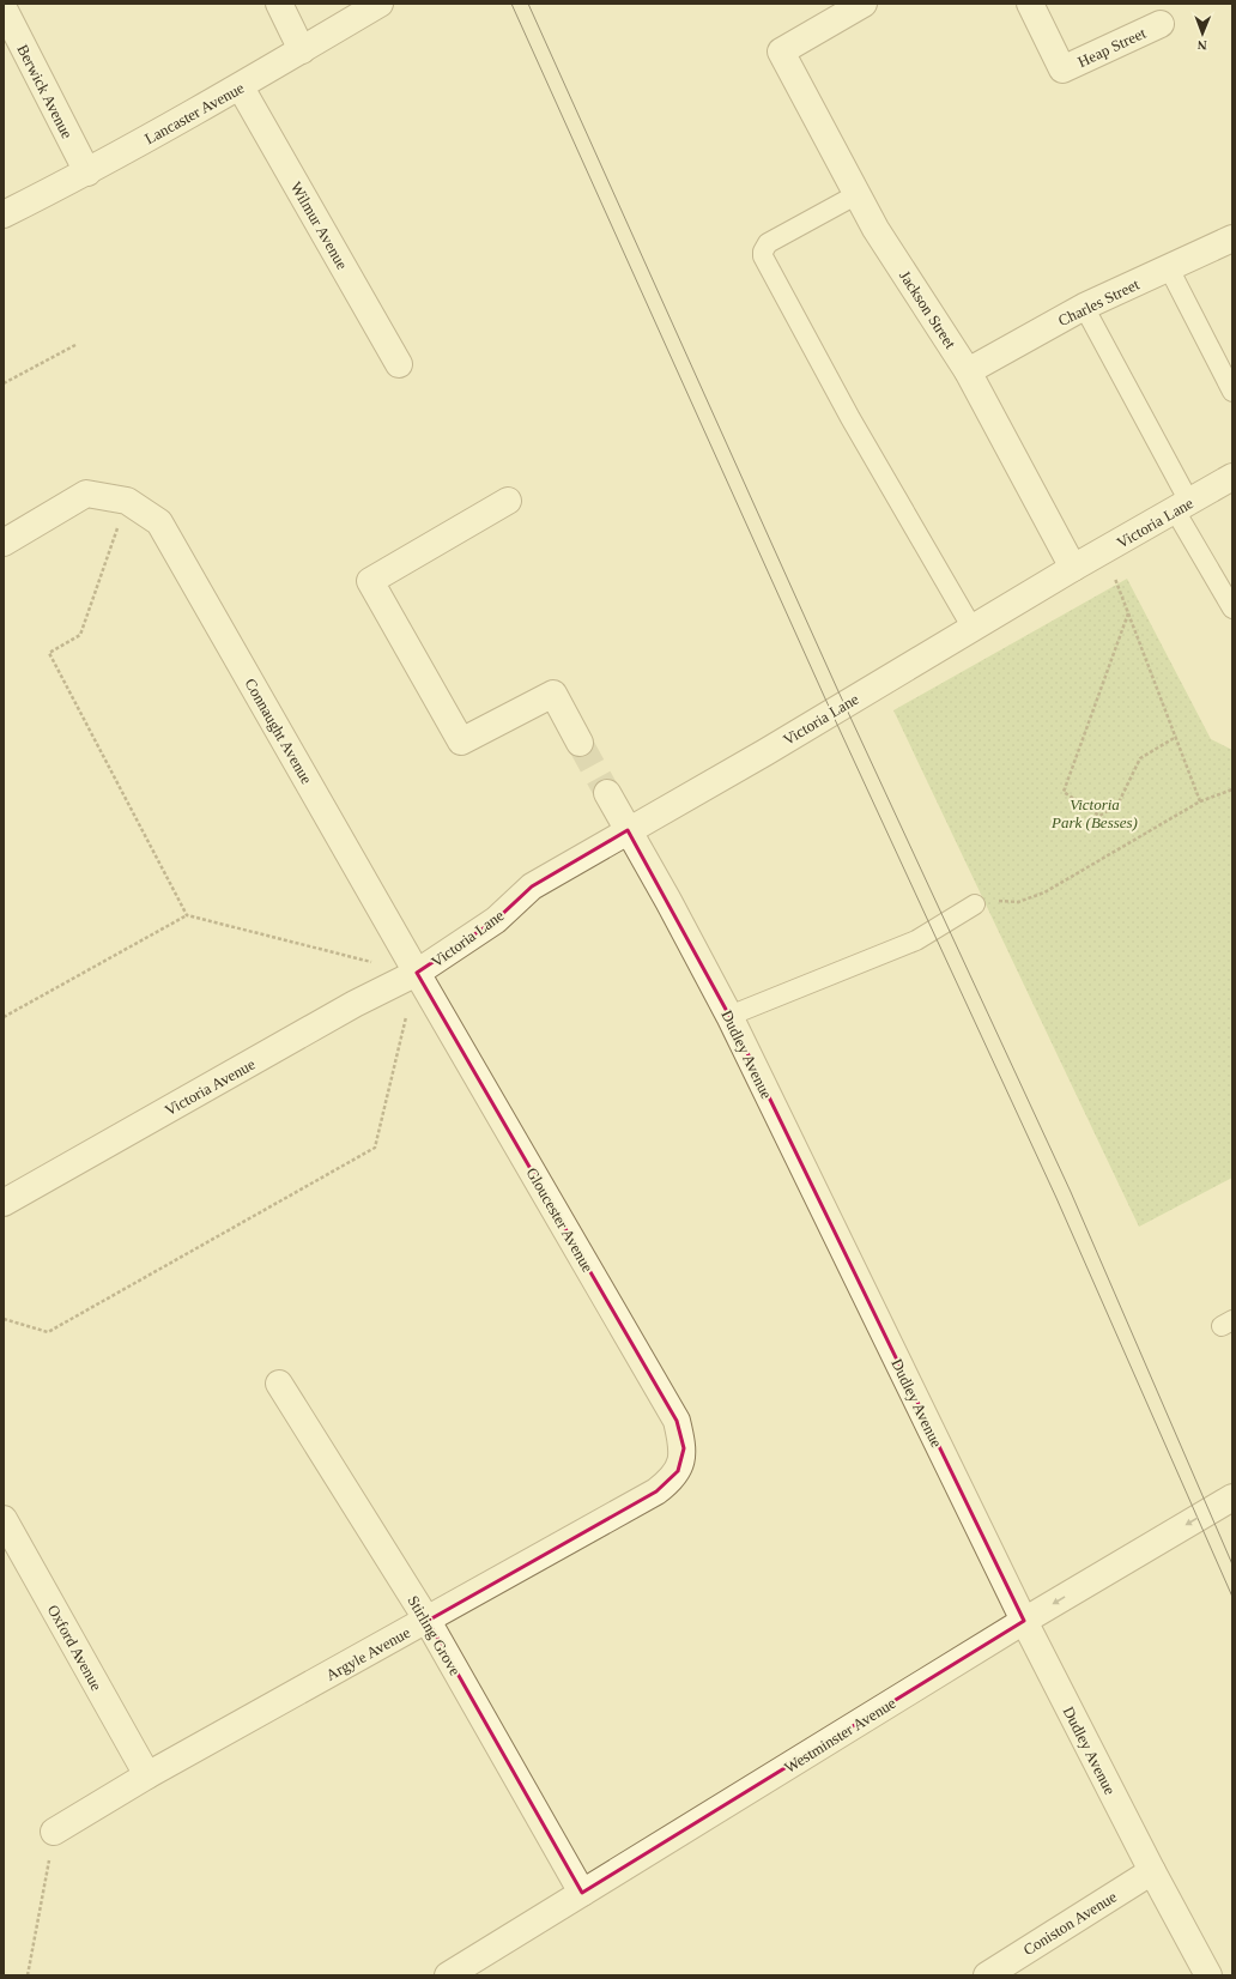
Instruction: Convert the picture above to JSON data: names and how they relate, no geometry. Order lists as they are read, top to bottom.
{
  "streets": {
    "street": [
      "Heap Street",
      "Berwick Avenue",
      "Lancaster Avenue",
      "Wilmur Avenue",
      "Charles Street",
      "Jackson Street",
      "Victoria Lane",
      "Connaught Avenue",
      "Dudley Avenue",
      "Victoria Avenue",
      "Gloucester Avenue",
      "Stirling Grove",
      "Oxford Avenue",
      "Argyle Avenue",
      "Westminster Avenue",
      "Coniston Avenue"
    ]
  },
  "crossings": [
    ["Berwick Avenue", "Lancaster Avenue"],
    ["Lancaster Avenue", "Wilmur Avenue"],
    ["Charles Street", "Jackson Street"],
    ["Jackson Street", "Victoria Lane"],
    ["Victoria Lane", "Connaught Avenue"],
    ["Victoria Lane", "Dudley Avenue"],
    ["Victoria Lane", "Victoria Avenue"],
    ["Victoria Lane", "Gloucester Avenue"],
    ["Connaught Avenue", "Victoria Avenue"],
    ["Connaught Avenue", "Gloucester Avenue"],
    ["Dudley Avenue", "Westminster Avenue"],
    ["Dudley Avenue", "Coniston Avenue"],
    ["Victoria Avenue", "Gloucester Avenue"],
    ["Gloucester Avenue", "Argyle Avenue"],
    ["Stirling Grove", "Argyle Avenue"],
    ["Stirling Grove", "Westminster Avenue"],
    ["Oxford Avenue", "Argyle Avenue"]
  ],
  "parks": ["Victoria Park (Besses)"],
  "north": "bottom"
}
